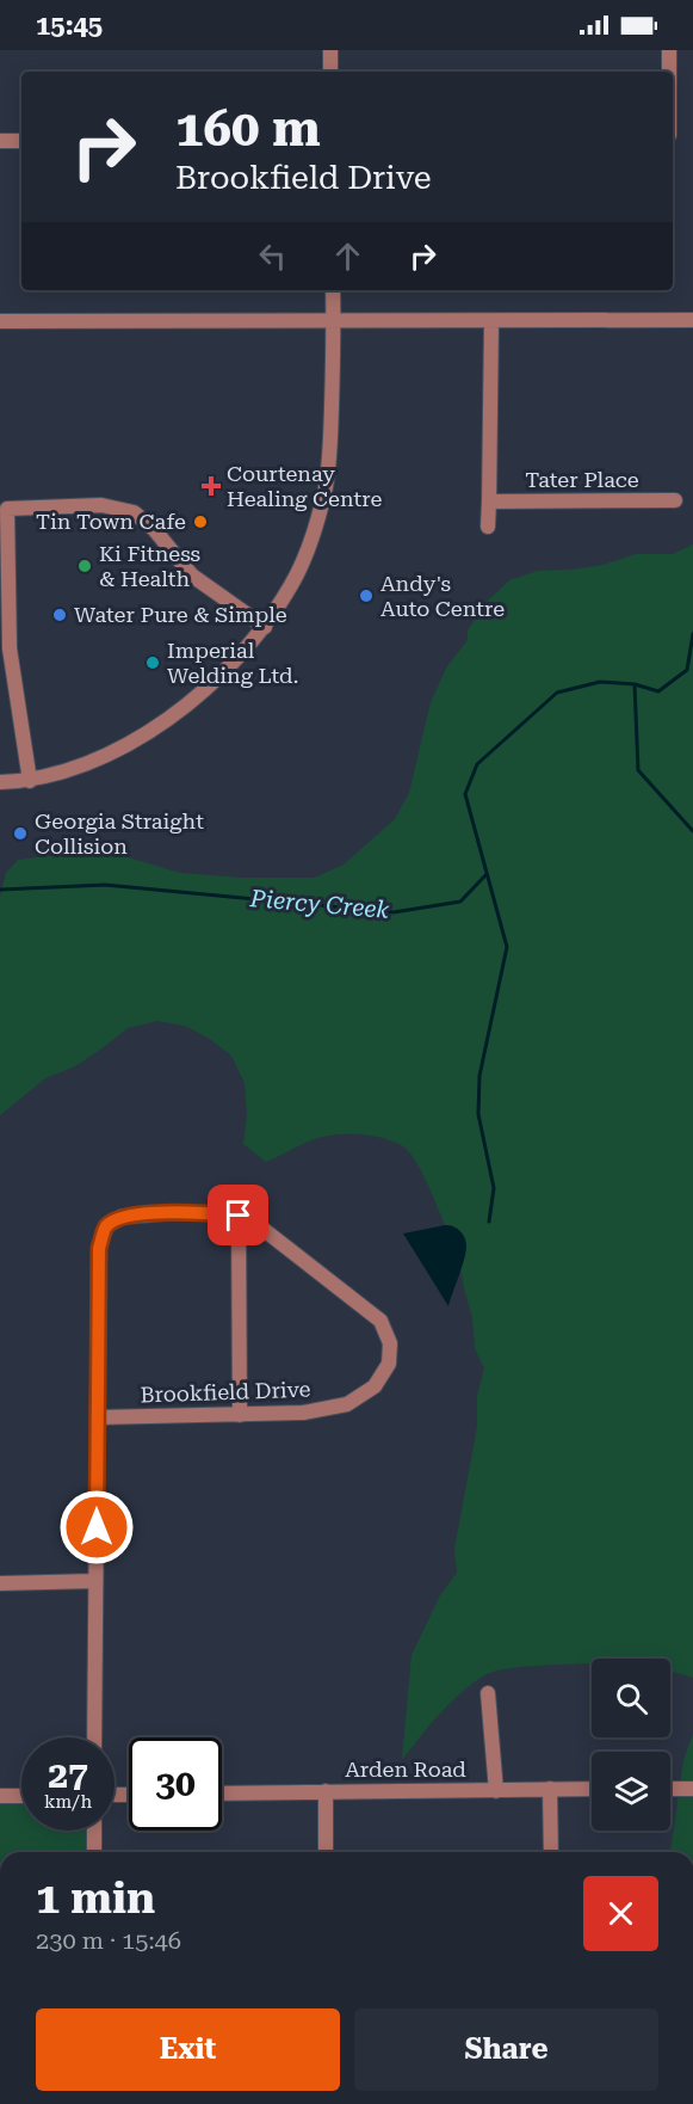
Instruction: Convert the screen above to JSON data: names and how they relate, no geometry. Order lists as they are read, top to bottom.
{
  "streets": {
    "street": ["Tater Place", "Brookfield Drive", "Arden Road"]
  },
  "water": ["Piercy Creek"],
  "places": {
    "health": ["Courtenay Healing Centre"],
    "other": [
      "Tin Town Cafe",
      "Ki Fitness & Health",
      "Andy's Auto Centre",
      "Water Pure & Simple",
      "Imperial Welding Ltd.",
      "Georgia Straight Collision"
    ]
  },
  "page": {
    "status": "15:45",
    "turn": ["160 m", "Brookfield Drive"],
    "speed": "27 km/h",
    "limit": "30",
    "heading": ["1 min", "230 m · 15:46"],
    "buttons": ["Exit", "Share"]
  }
}
